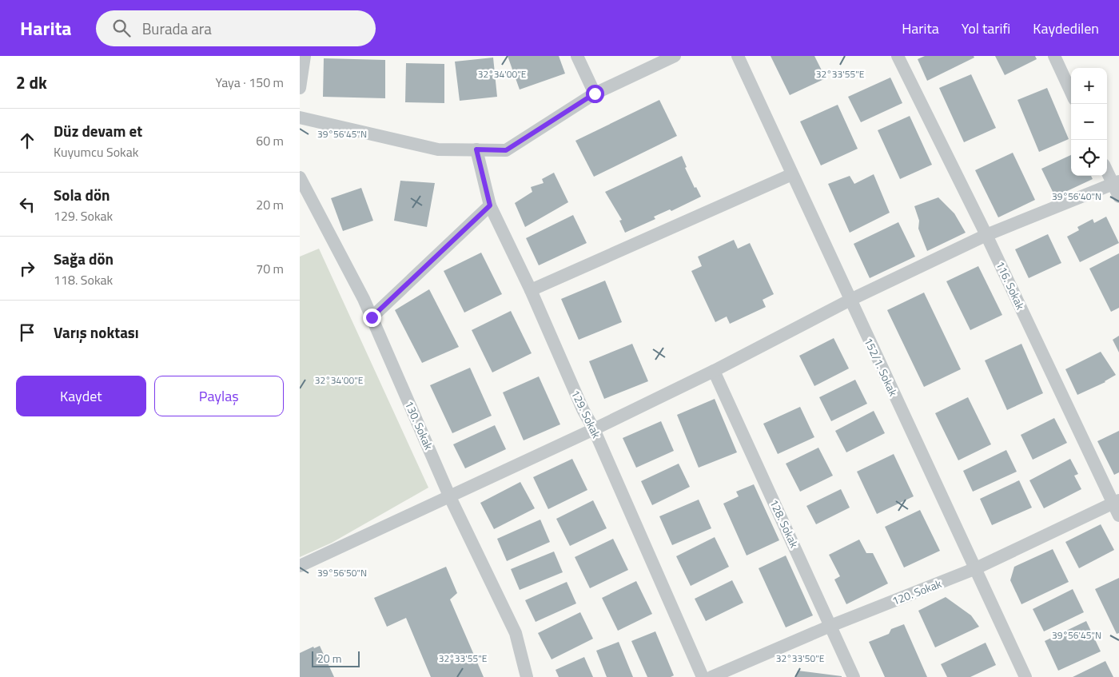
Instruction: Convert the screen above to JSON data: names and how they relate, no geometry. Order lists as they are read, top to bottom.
{
  "streets": {
    "street": [
      "116. Sokak",
      "152/1. Sokak",
      "129. Sokak",
      "130. Sokak",
      "128. Sokak",
      "120. Sokak"
    ]
  },
  "crossings": [
    ["116. Sokak", "120. Sokak"],
    ["152/1. Sokak", "120. Sokak"],
    ["128. Sokak", "120. Sokak"]
  ],
  "scale_bar": "20 m",
  "page": {
    "header": "Harita",
    "search": "Burada ara",
    "nav": ["Harita", "Yol tarifi", "Kaydedilen"],
    "heading": ["2 dk", "Yaya · 150 m"],
    "map_buttons": ["+", "−"],
    "list": [
      ["Düz devam et", "Kuyumcu Sokak", "60 m"],
      ["Sola dön", "129. Sokak", "20 m"],
      ["Sağa dön", "118. Sokak", "70 m"],
      "Varış noktası"
    ],
    "buttons": ["Kaydet", "Paylaş"],
    "scale": "20 m"
  },
  "coordinates": [
    "32°34'00\"E",
    "32°33'55\"E",
    "39°56'45\"N",
    "39°56'40\"N",
    "39°56'50\"N",
    "32°33'50\"E"
  ]
}
